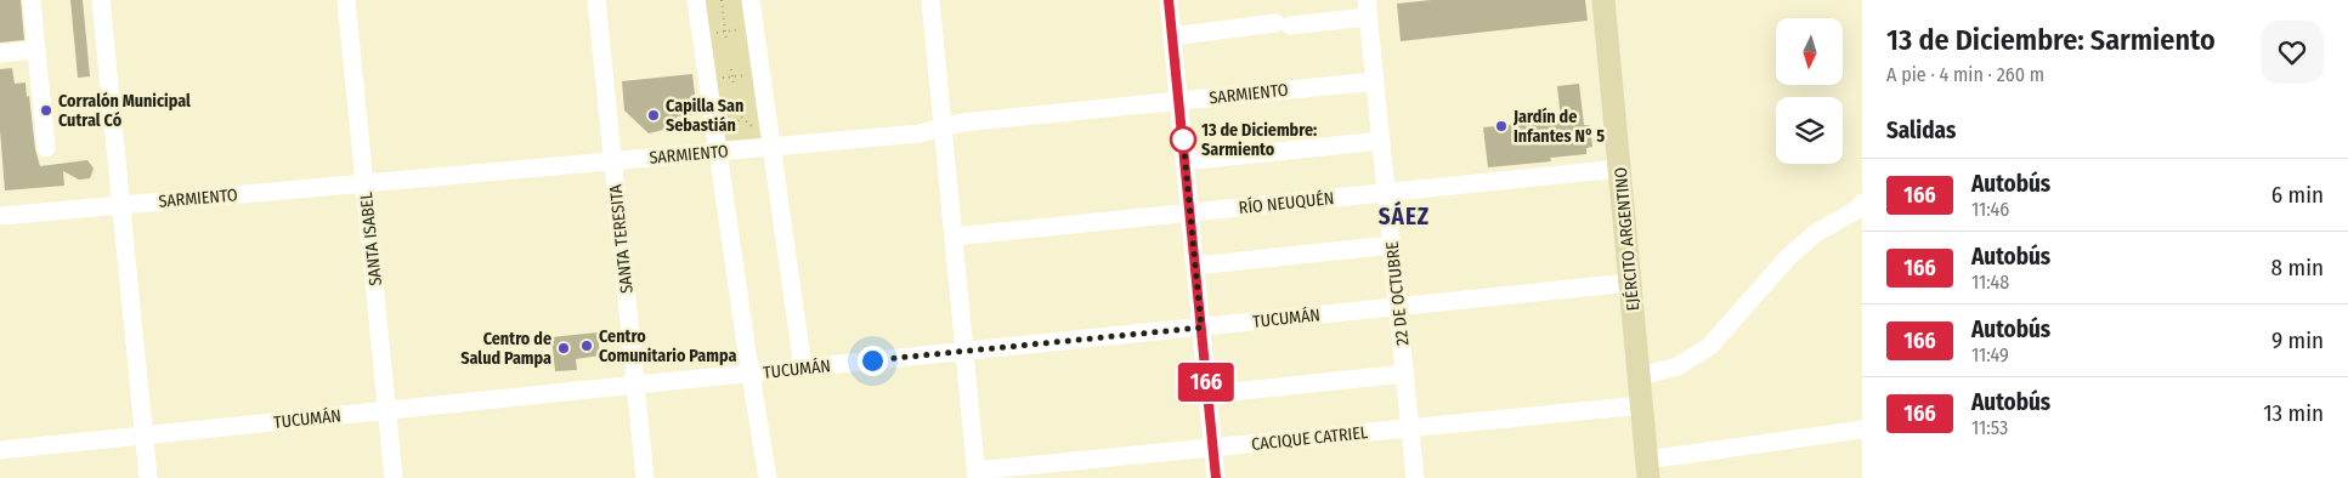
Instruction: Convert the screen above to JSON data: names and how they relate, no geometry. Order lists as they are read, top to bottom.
{
  "streets": {
    "main road": ["EJÉRCITO ARGENTINO"],
    "street": [
      "SARMIENTO",
      "RÍO NEUQUÉN",
      "SANTA ISABEL",
      "SANTA TERESITA",
      "22 DE OCTUBRE",
      "TUCUMÁN",
      "CACIQUE CATRIEL"
    ]
  },
  "crossings": [
    ["SARMIENTO", "SANTA ISABEL"],
    ["SARMIENTO", "SANTA TERESITA"],
    ["SARMIENTO", "22 DE OCTUBRE"],
    ["RÍO NEUQUÉN", "EJÉRCITO ARGENTINO"],
    ["RÍO NEUQUÉN", "22 DE OCTUBRE"],
    ["SANTA ISABEL", "TUCUMÁN"],
    ["SANTA TERESITA", "TUCUMÁN"],
    ["EJÉRCITO ARGENTINO", "TUCUMÁN"],
    ["EJÉRCITO ARGENTINO", "CACIQUE CATRIEL"],
    ["22 DE OCTUBRE", "TUCUMÁN"],
    ["22 DE OCTUBRE", "CACIQUE CATRIEL"]
  ],
  "districts": ["SÁEZ"],
  "places": [
    "Corralón Municipal Cutral Có",
    "Capilla San Sebastián",
    "Jardín de Infantes N° 5",
    "13 de Diciembre: Sarmiento",
    "Centro Comunitario Pampa",
    "Centro de Salud Pampa"
  ],
  "lines": ["bus line 166"],
  "north": "bottom",
  "page": {
    "on_map": "166",
    "heading": [
      ["13 de Diciembre: Sarmiento", "A pie · 4 min · 260 m"],
      "Salidas"
    ],
    "list": [
      {
        "mark": "166",
        "name": "Autobús",
        "note": "11:46",
        "value": "6 min"
      },
      {
        "mark": "166",
        "name": "Autobús",
        "note": "11:48",
        "value": "8 min"
      },
      {
        "mark": "166",
        "name": "Autobús",
        "note": "11:49",
        "value": "9 min"
      },
      {
        "mark": "166",
        "name": "Autobús",
        "note": "11:53",
        "value": "13 min"
      }
    ]
  }
}
